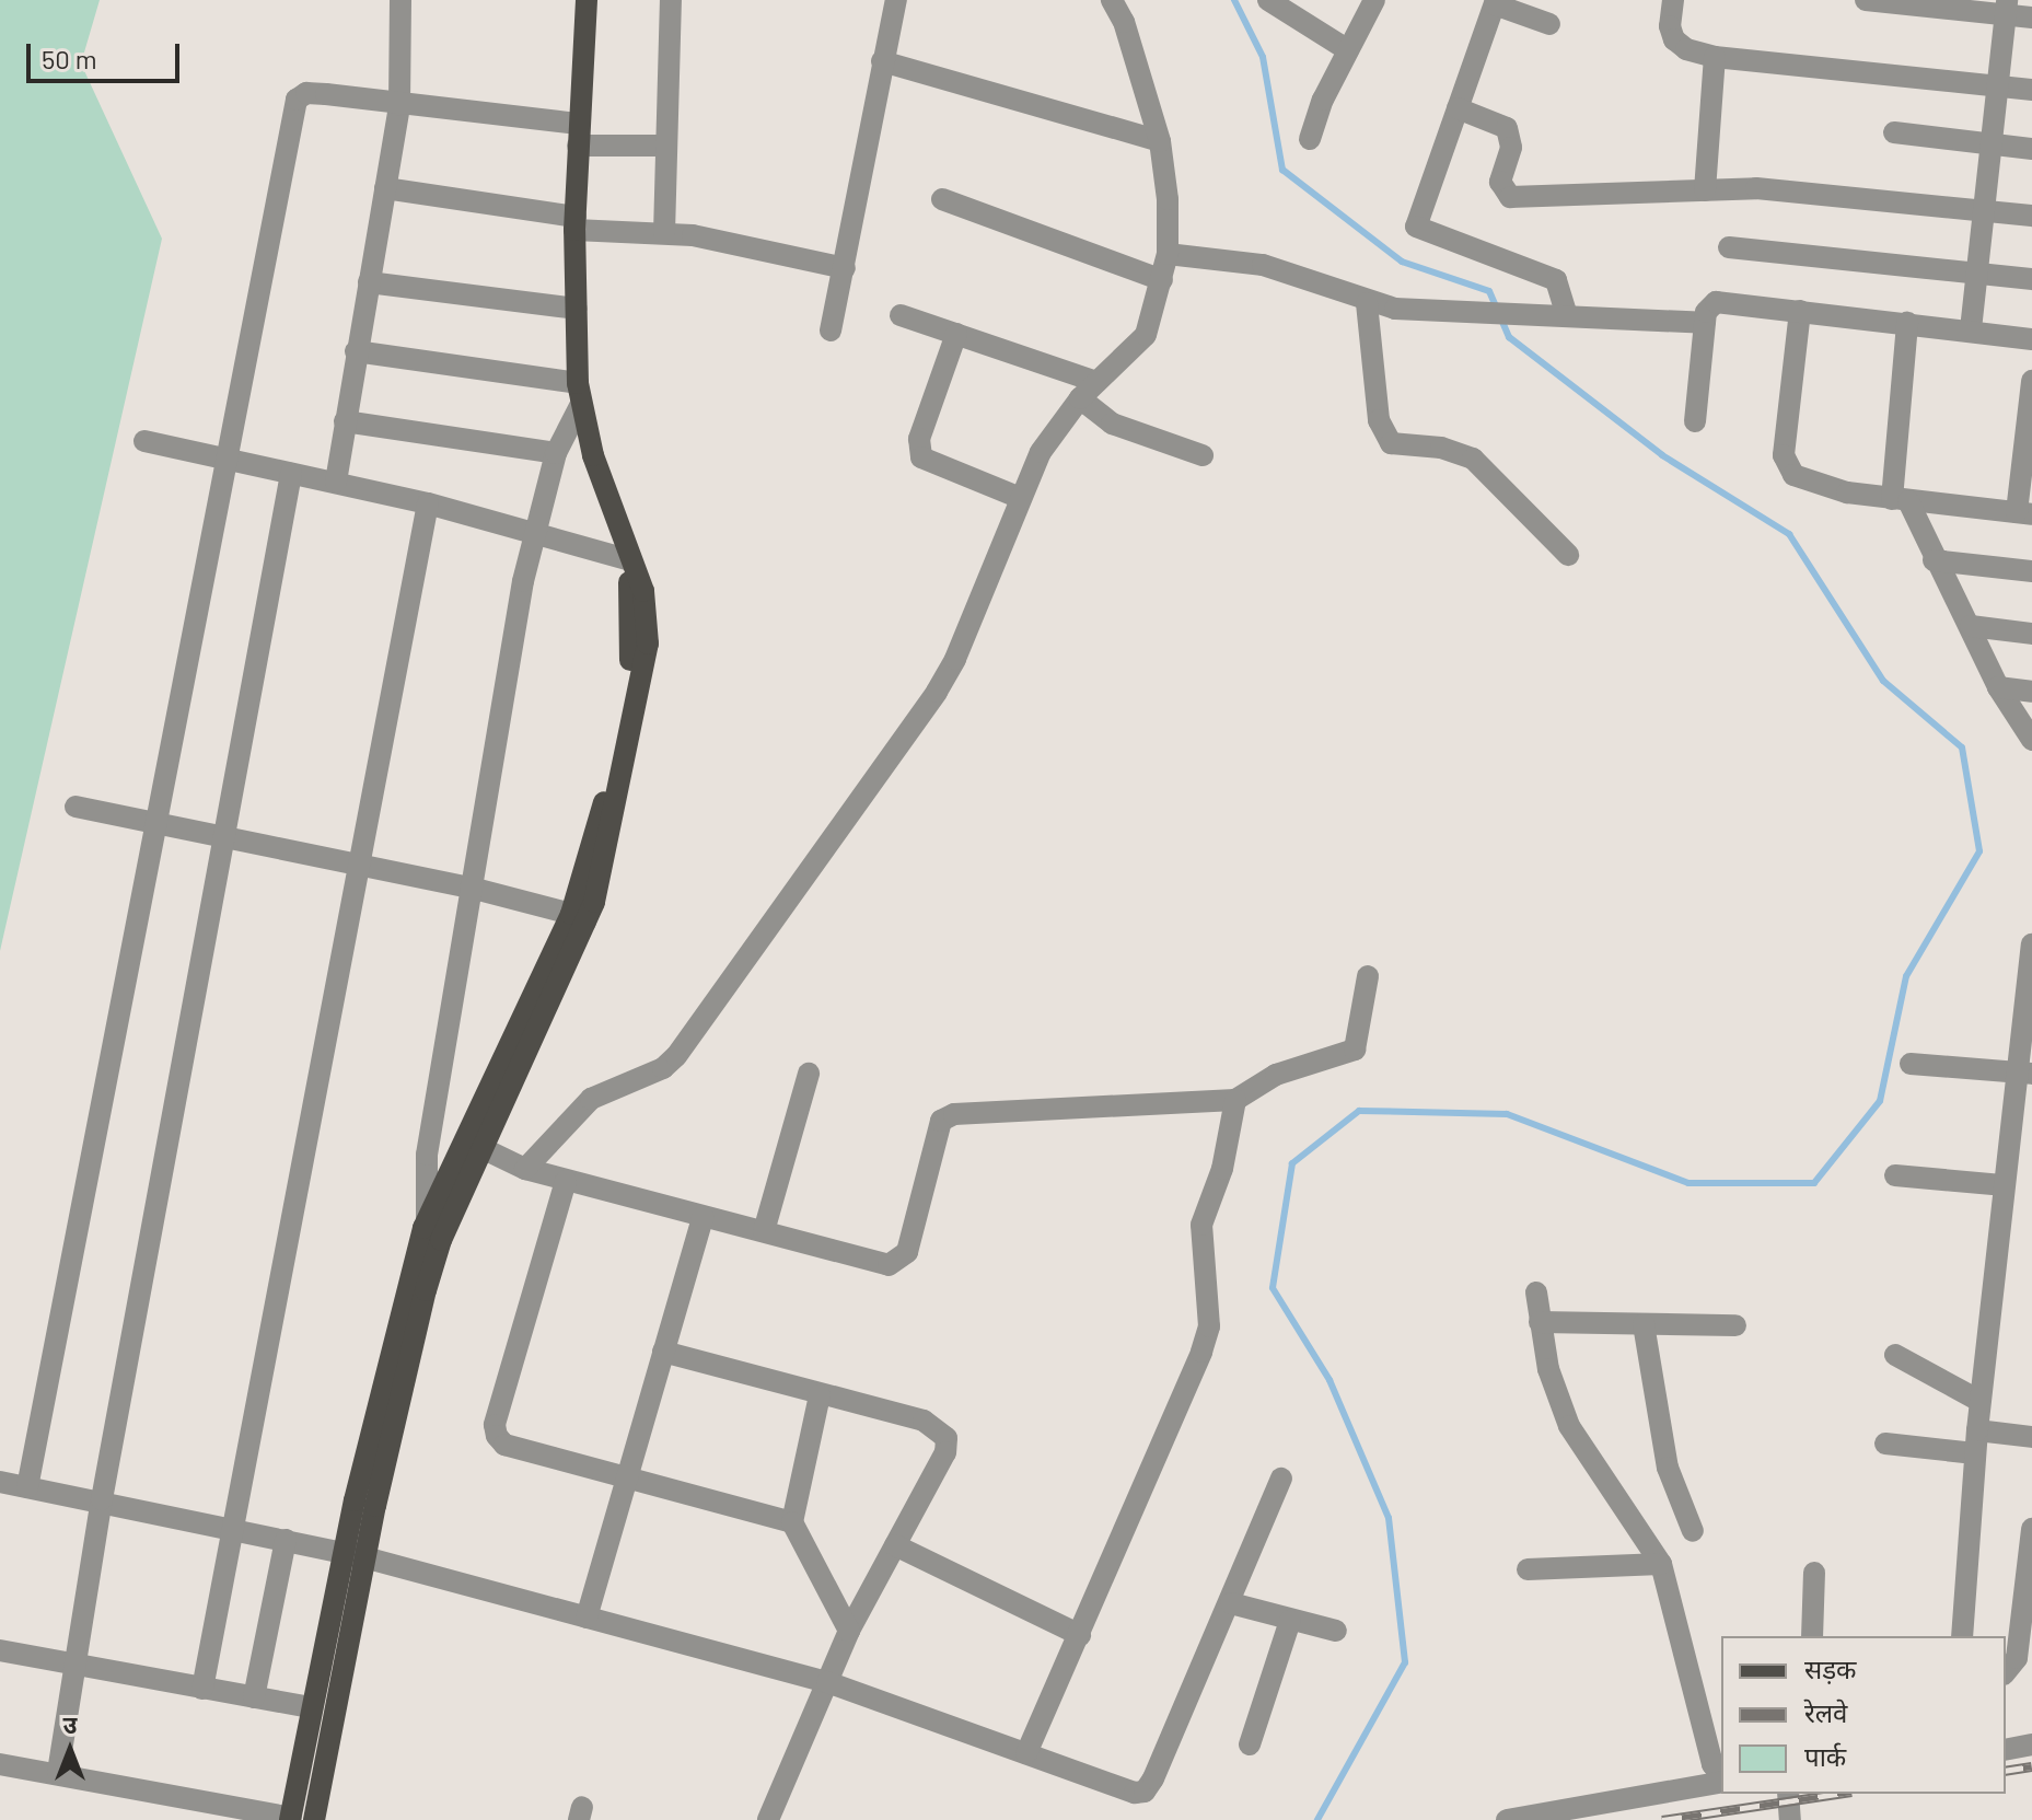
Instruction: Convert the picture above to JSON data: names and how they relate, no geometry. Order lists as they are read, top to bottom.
{
  "legend": ["सड़क", "रेलवे", "पार्क"],
  "scale_bar": "50 m",
  "north": "top"
}
